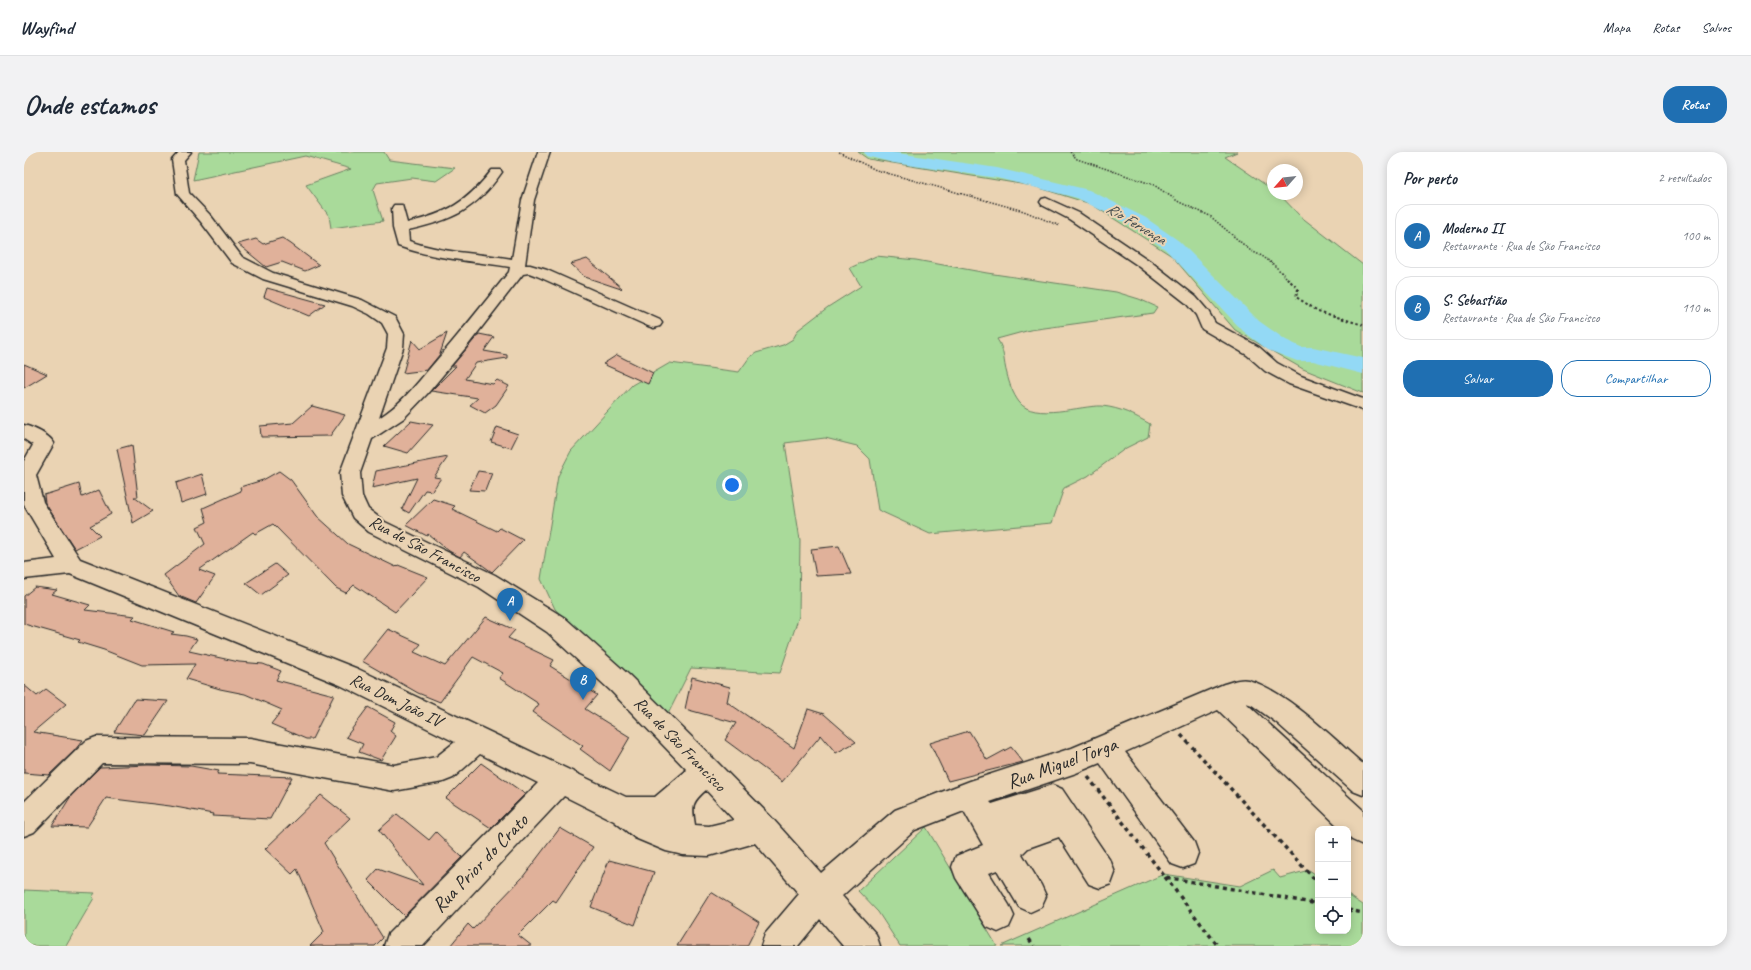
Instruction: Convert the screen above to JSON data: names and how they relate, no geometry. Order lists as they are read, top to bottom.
{
  "streets": {
    "street": [
      "Rua de São Francisco",
      "Rua Dom João IV",
      "Rua Miguel Torga",
      "Rua Prior do Crato"
    ]
  },
  "crossings": [
    ["Rua de São Francisco", "Rua Dom João IV"],
    ["Rua de São Francisco", "Rua Miguel Torga"],
    ["Rua Dom João IV", "Rua Prior do Crato"]
  ],
  "water": ["Rio Fervença"],
  "north": "bottom left",
  "page": {
    "header": "Wayfind",
    "nav": ["Mapa", "Rotas", "Salvos"],
    "buttons": [
      "Rotas",
      ["Salvar", "Compartilhar"]
    ],
    "title": "Onde estamos",
    "heading": ["Por perto", "2 resultados"],
    "list": [
      {
        "mark": "A",
        "name": "Moderno II",
        "note": "Restaurante · Rua de São Francisco",
        "value": "100 m"
      },
      {
        "mark": "B",
        "name": "S. Sebastião",
        "note": "Restaurante · Rua de São Francisco",
        "value": "110 m"
      }
    ],
    "pins": ["A", "B"],
    "map_buttons": ["+", "−"]
  }
}
